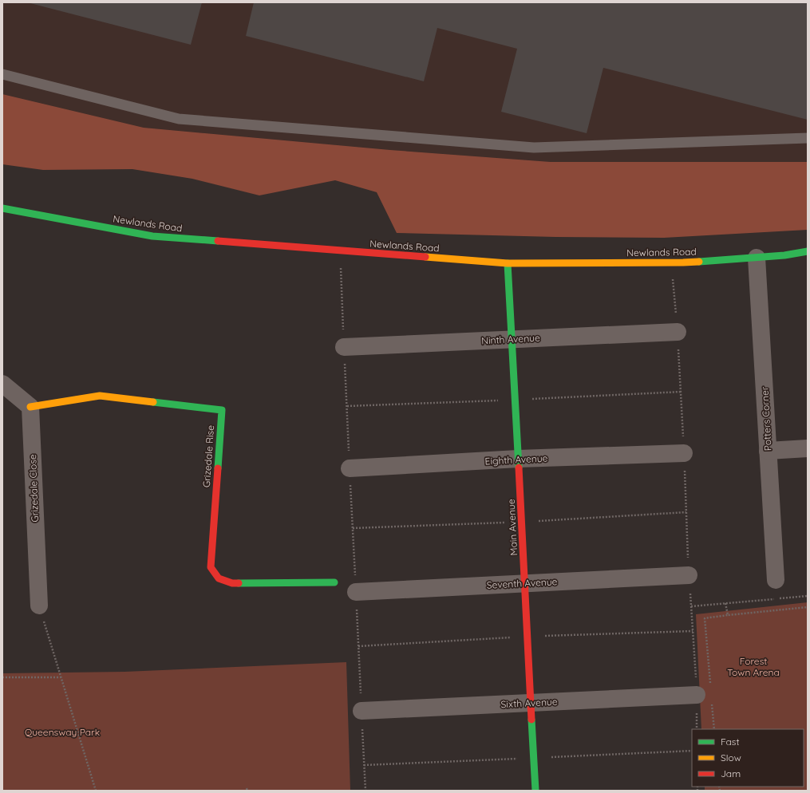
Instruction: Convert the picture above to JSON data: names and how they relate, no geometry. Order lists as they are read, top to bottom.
{
  "streets": {
    "street": [
      "Newlands Road",
      "Ninth Avenue",
      "Potters Corner",
      "Grizedale Rise",
      "Eighth Avenue",
      "Grizedale Close",
      "Main Avenue",
      "Seventh Avenue",
      "Sixth Avenue"
    ]
  },
  "crossings": [
    ["Newlands Road", "Potters Corner"],
    ["Newlands Road", "Main Avenue"],
    ["Ninth Avenue", "Main Avenue"],
    ["Grizedale Rise", "Grizedale Close"],
    ["Eighth Avenue", "Main Avenue"],
    ["Main Avenue", "Seventh Avenue"],
    ["Main Avenue", "Sixth Avenue"]
  ],
  "parks": ["Forest Town Arena", "Queensway Park"],
  "legend": ["Fast", "Slow", "Jam"]
}
